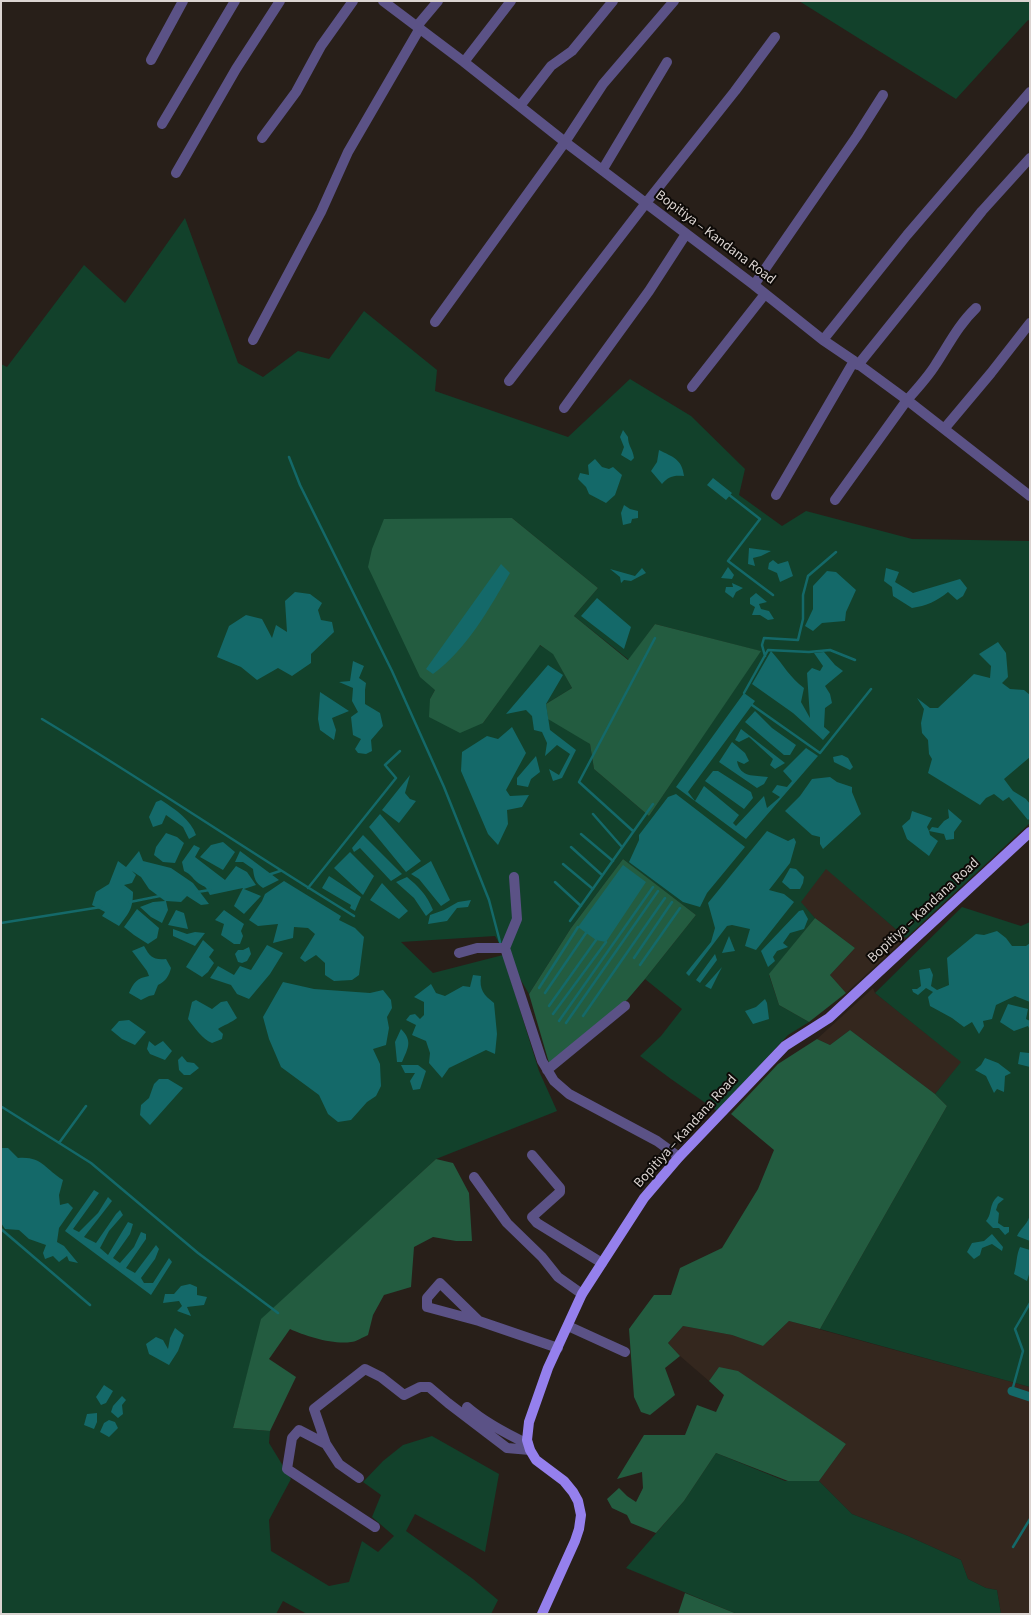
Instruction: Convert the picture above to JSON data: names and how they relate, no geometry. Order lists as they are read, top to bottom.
{
  "streets": {
    "main road": ["Bopitiya – Kandana Road"]
  }
}
